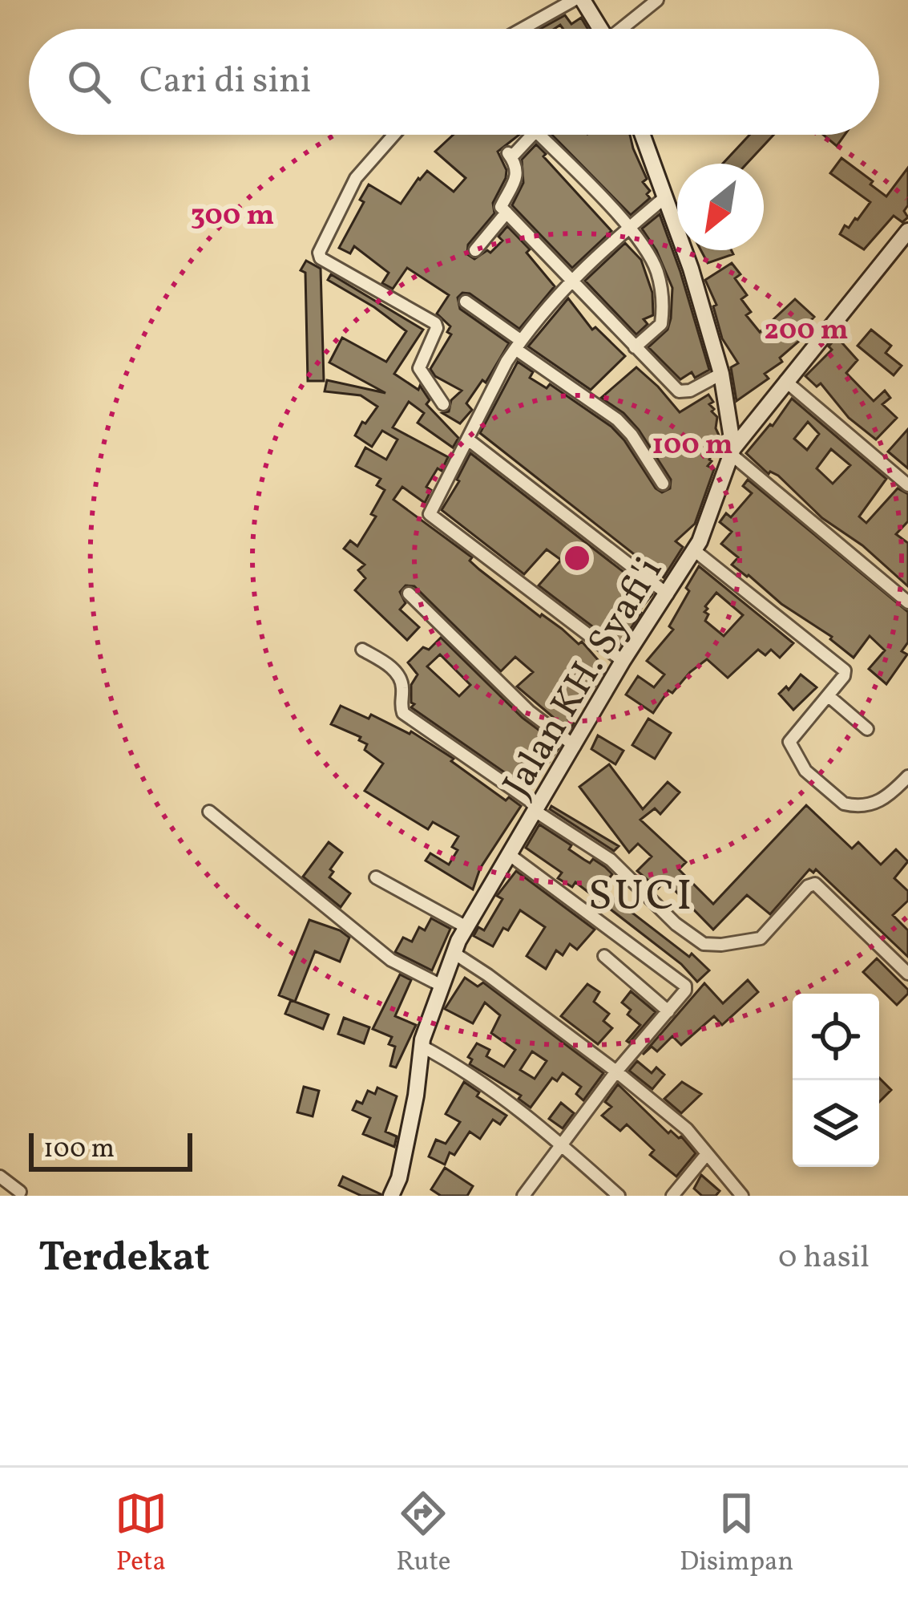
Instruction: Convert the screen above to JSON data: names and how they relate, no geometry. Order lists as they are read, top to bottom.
{
  "streets": {
    "main road": ["Jalan KH. Syafi'i"]
  },
  "districts": ["SUCI"],
  "scale_bar": "100 m",
  "north": "bottom left",
  "page": {
    "search": "Cari di sini",
    "scale": "100 m",
    "heading": ["Terdekat", "0 hasil"],
    "nav": ["Peta", "Rute", "Disimpan"]
  },
  "rings": ["300 m", "200 m", "100 m"]
}
